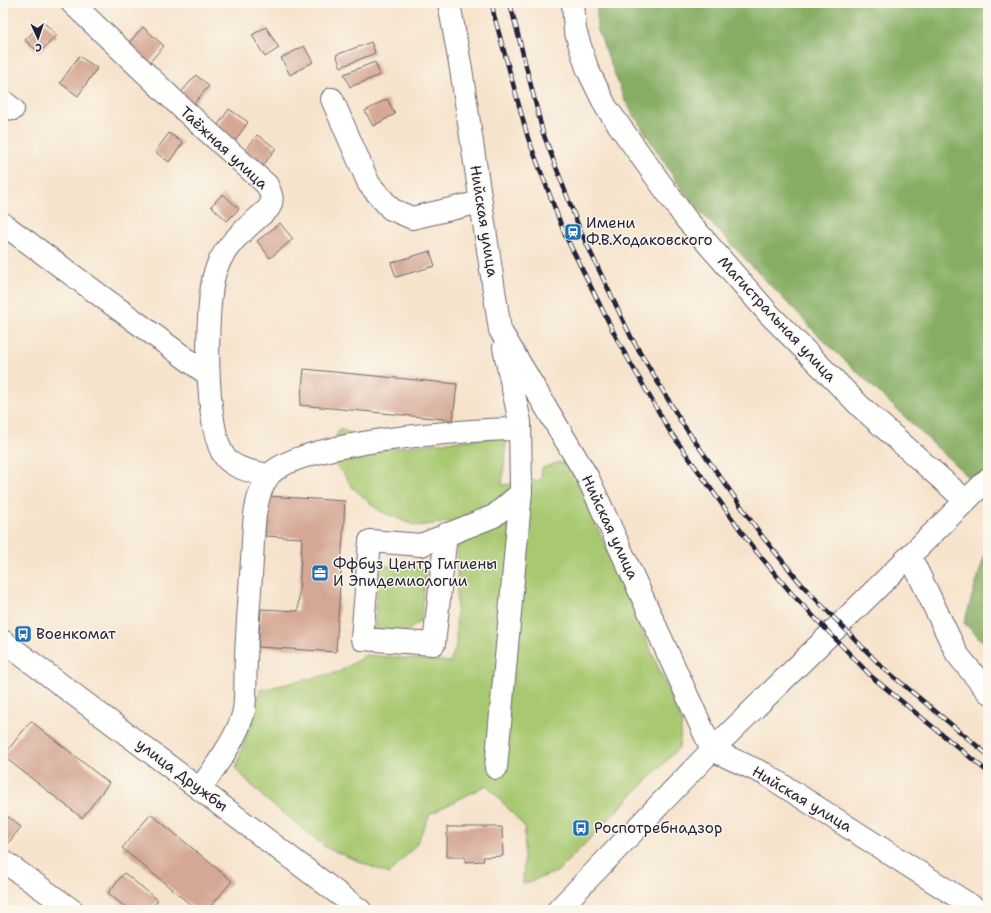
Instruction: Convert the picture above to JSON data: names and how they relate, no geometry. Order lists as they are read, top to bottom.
{
  "streets": {
    "street": [
      "Таёжная улица",
      "Нийская улица",
      "Магистральная улица",
      "улица Дружбы"
    ]
  },
  "places": {
    "station": ["Имени Ф.В.Ходаковского"],
    "office": ["Ффбуз Центр Гигиены И Эпидемиологии"],
    "bus stop": ["Военкомат", "Роспотребнадзор"]
  },
  "north": "bottom"
}
